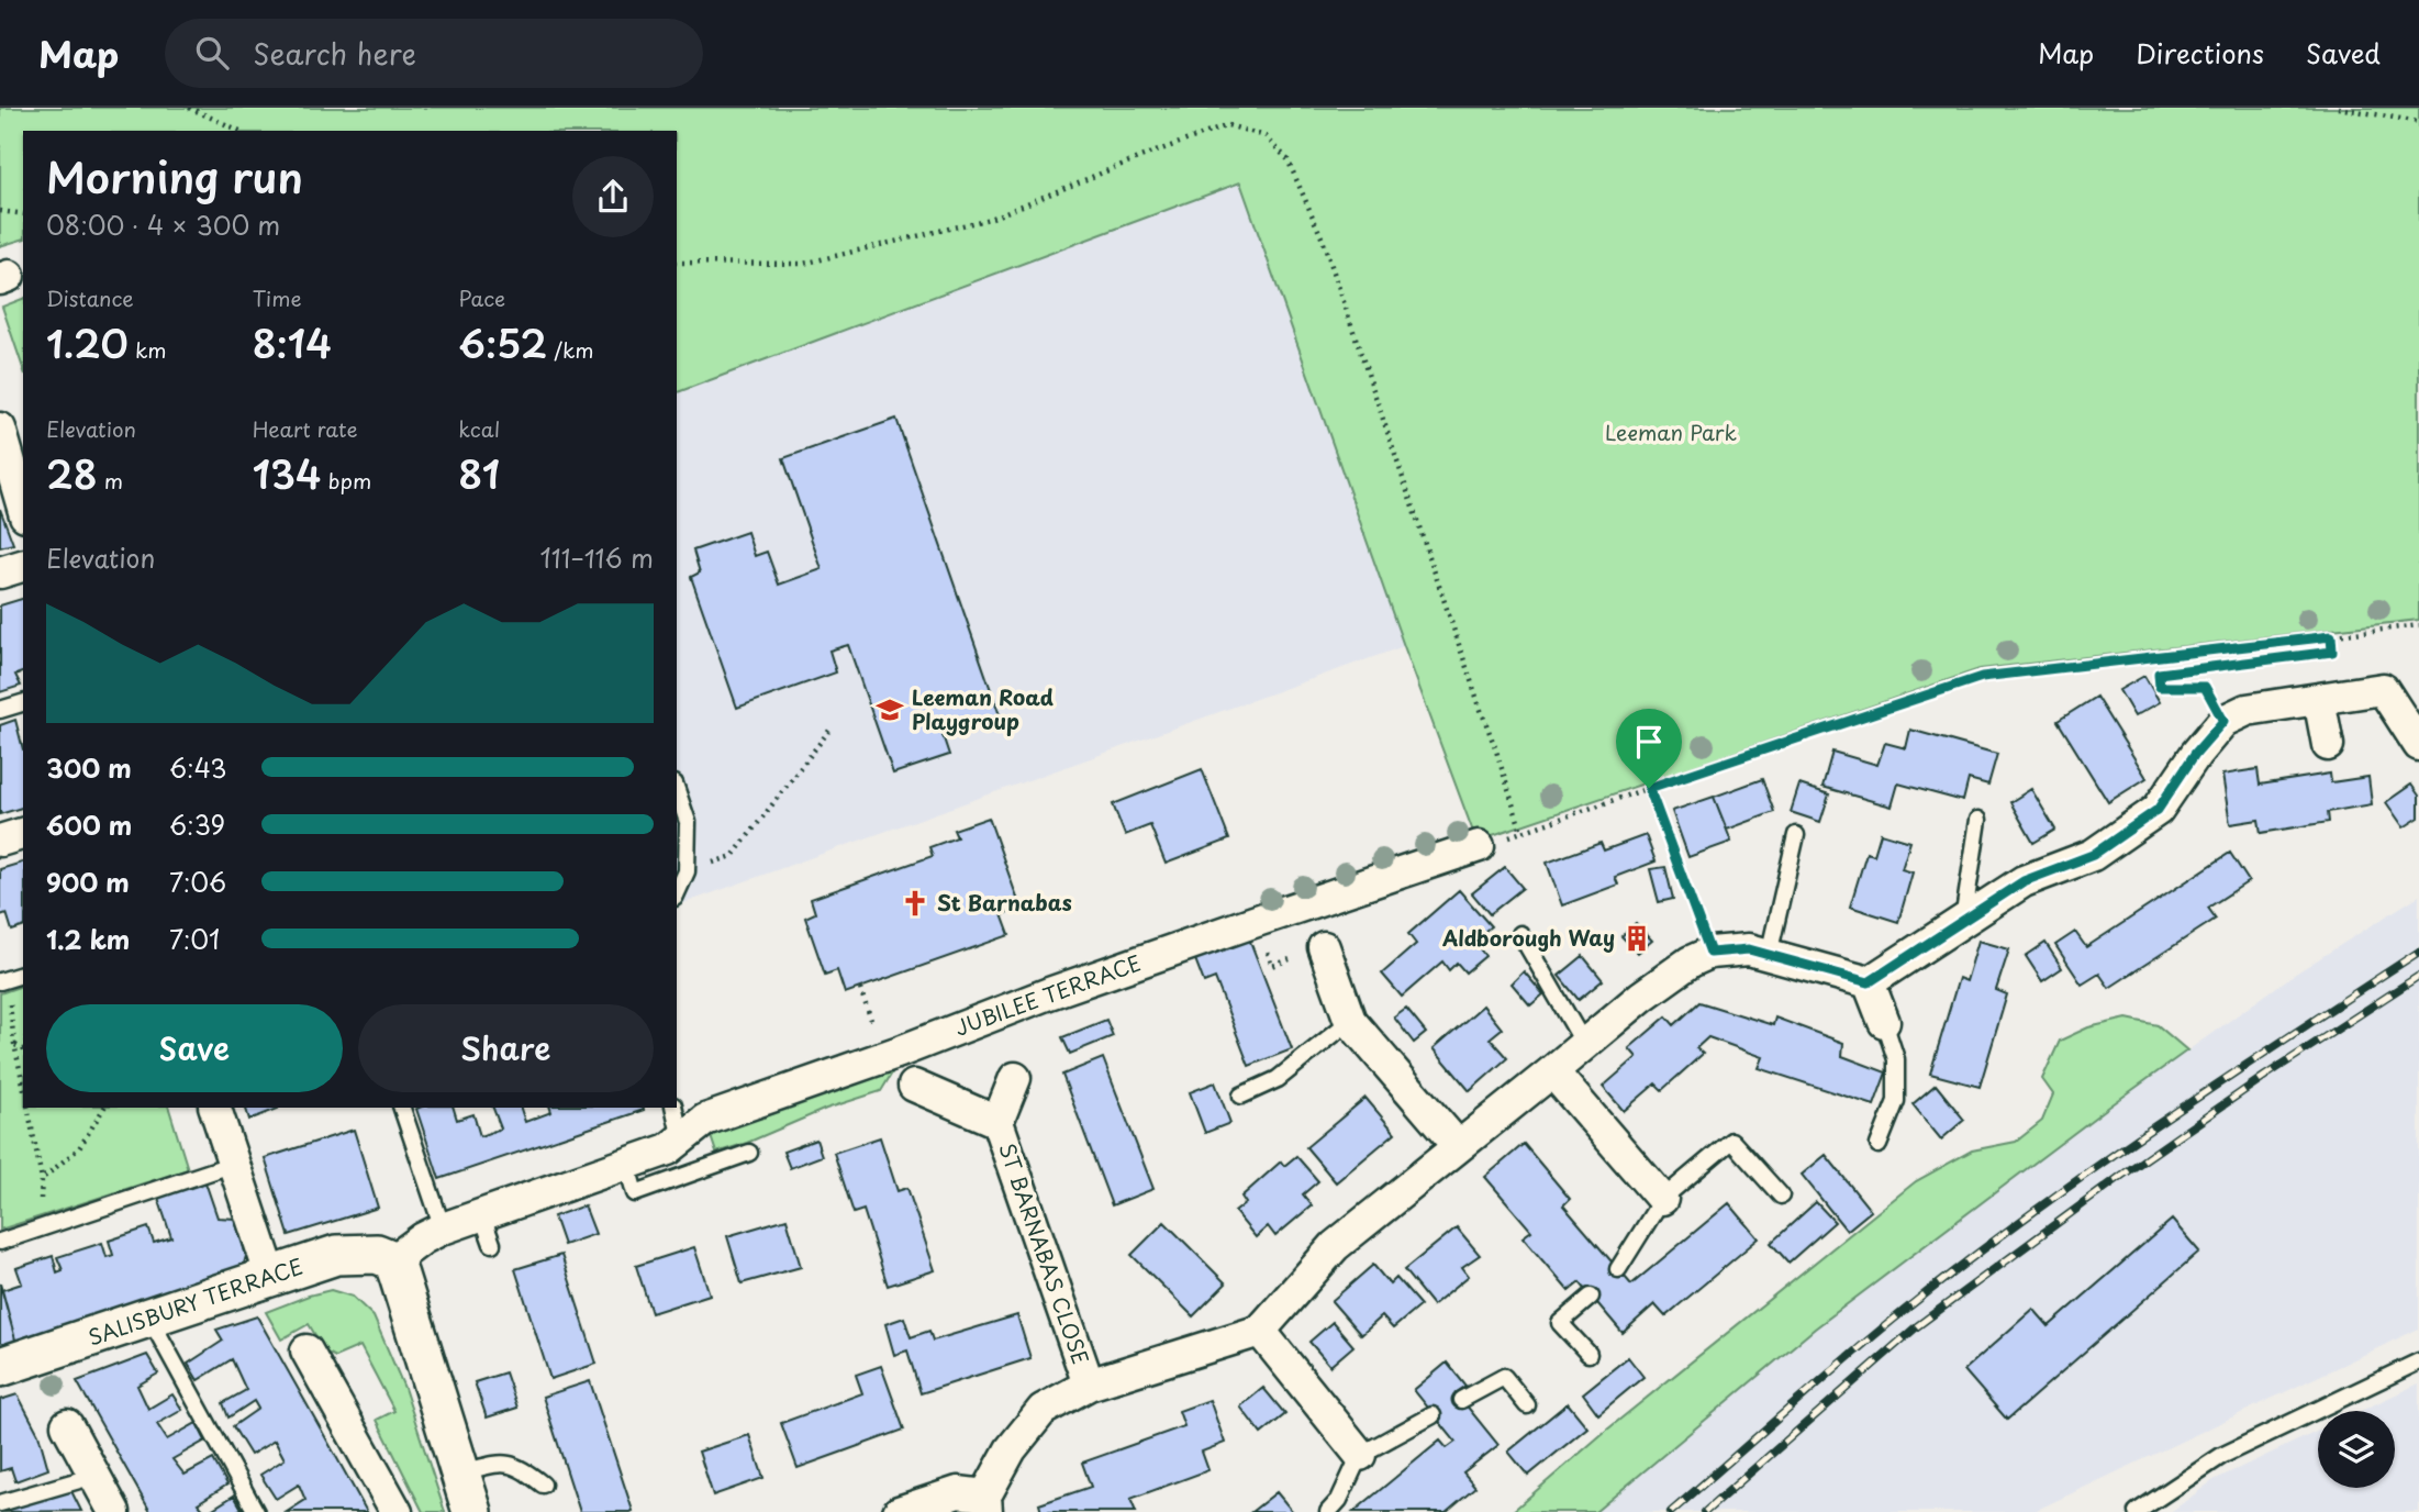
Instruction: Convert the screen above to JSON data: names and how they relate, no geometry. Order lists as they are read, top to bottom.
{
  "streets": {
    "street": ["JUBILEE TERRACE", "ST BARNABAS CLOSE", "SALISBURY TERRACE"]
  },
  "crossings": [
    ["JUBILEE TERRACE", "SALISBURY TERRACE"]
  ],
  "parks": ["Leeman Park"],
  "places": {
    "school or university": ["Leeman Road Playgroup"],
    "church": ["St Barnabas"],
    "building": ["Aldborough Way"]
  },
  "page": {
    "header": "Map",
    "search": "Search here",
    "nav": ["Map", "Directions", "Saved"],
    "heading": ["Morning run", "08:00 · 4 × 300 m"],
    "stats": [
      ["Distance", "1.20 km"],
      ["Time", "8:14"],
      ["Pace", "6:52 /km"],
      ["Elevation", "28 m"],
      ["Heart rate", "134 bpm"],
      ["kcal", "81"]
    ],
    "chart": ["Elevation", "111–116 m"],
    "list": [
      {
        "name": "300 m",
        "note": "6:43"
      },
      {
        "name": "600 m",
        "note": "6:39"
      },
      {
        "name": "900 m",
        "note": "7:06"
      },
      {
        "name": "1.2 km",
        "note": "7:01"
      }
    ],
    "buttons": ["Save", "Share"]
  }
}
